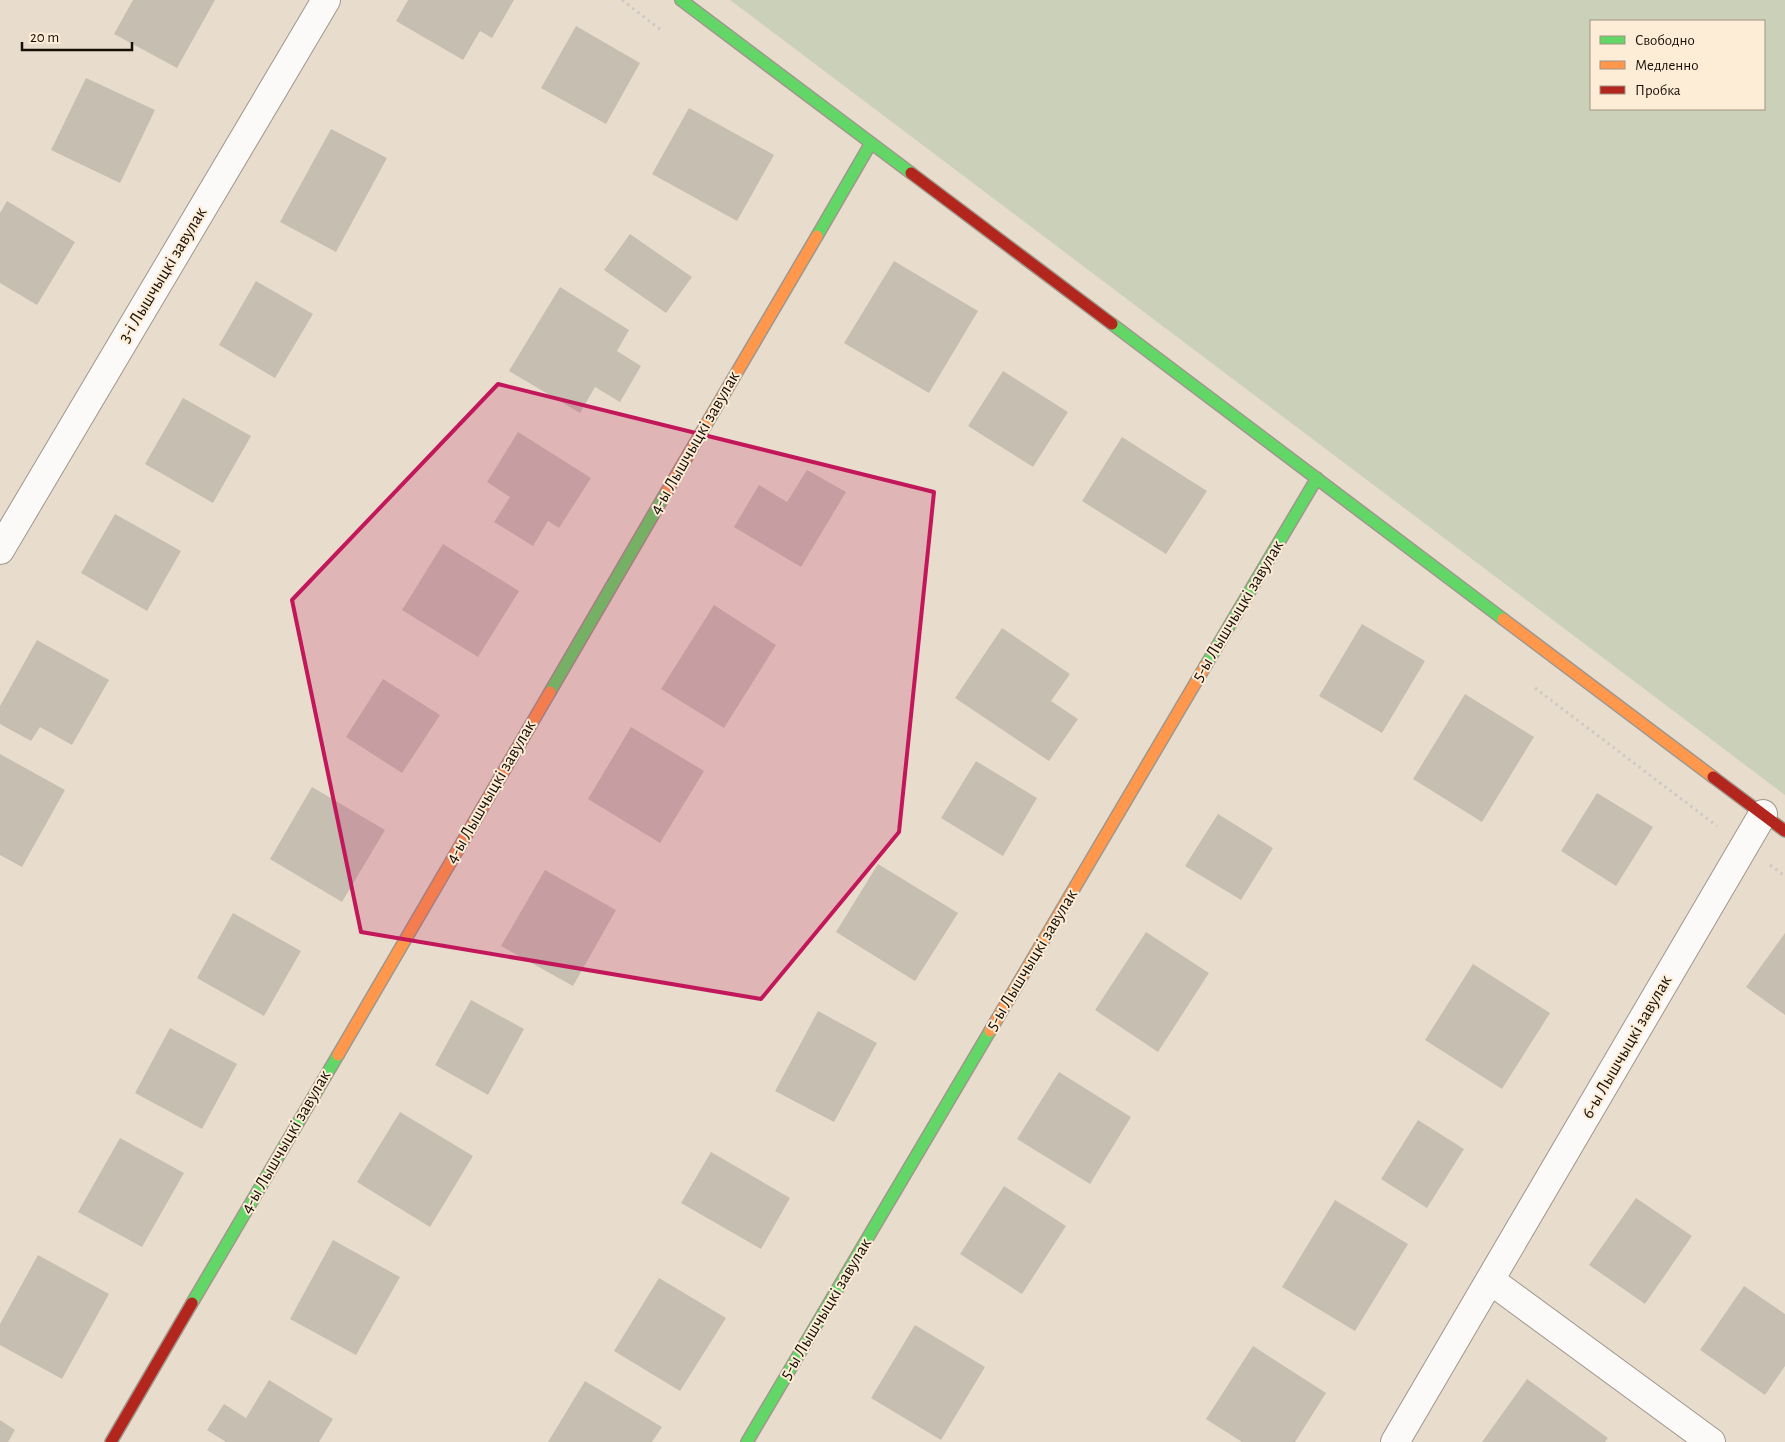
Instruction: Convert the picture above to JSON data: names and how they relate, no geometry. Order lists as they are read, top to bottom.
{
  "streets": {
    "street": [
      "3-і Лышчыцкі завулак",
      "4-ы Лышчыцкі завулак",
      "5-ы Лышчыцкі завулак",
      "6-ы Лышчыцкі завулак"
    ]
  },
  "legend": ["Свободно", "Медленно", "Пробка"],
  "scale_bar": "20 m"
}
